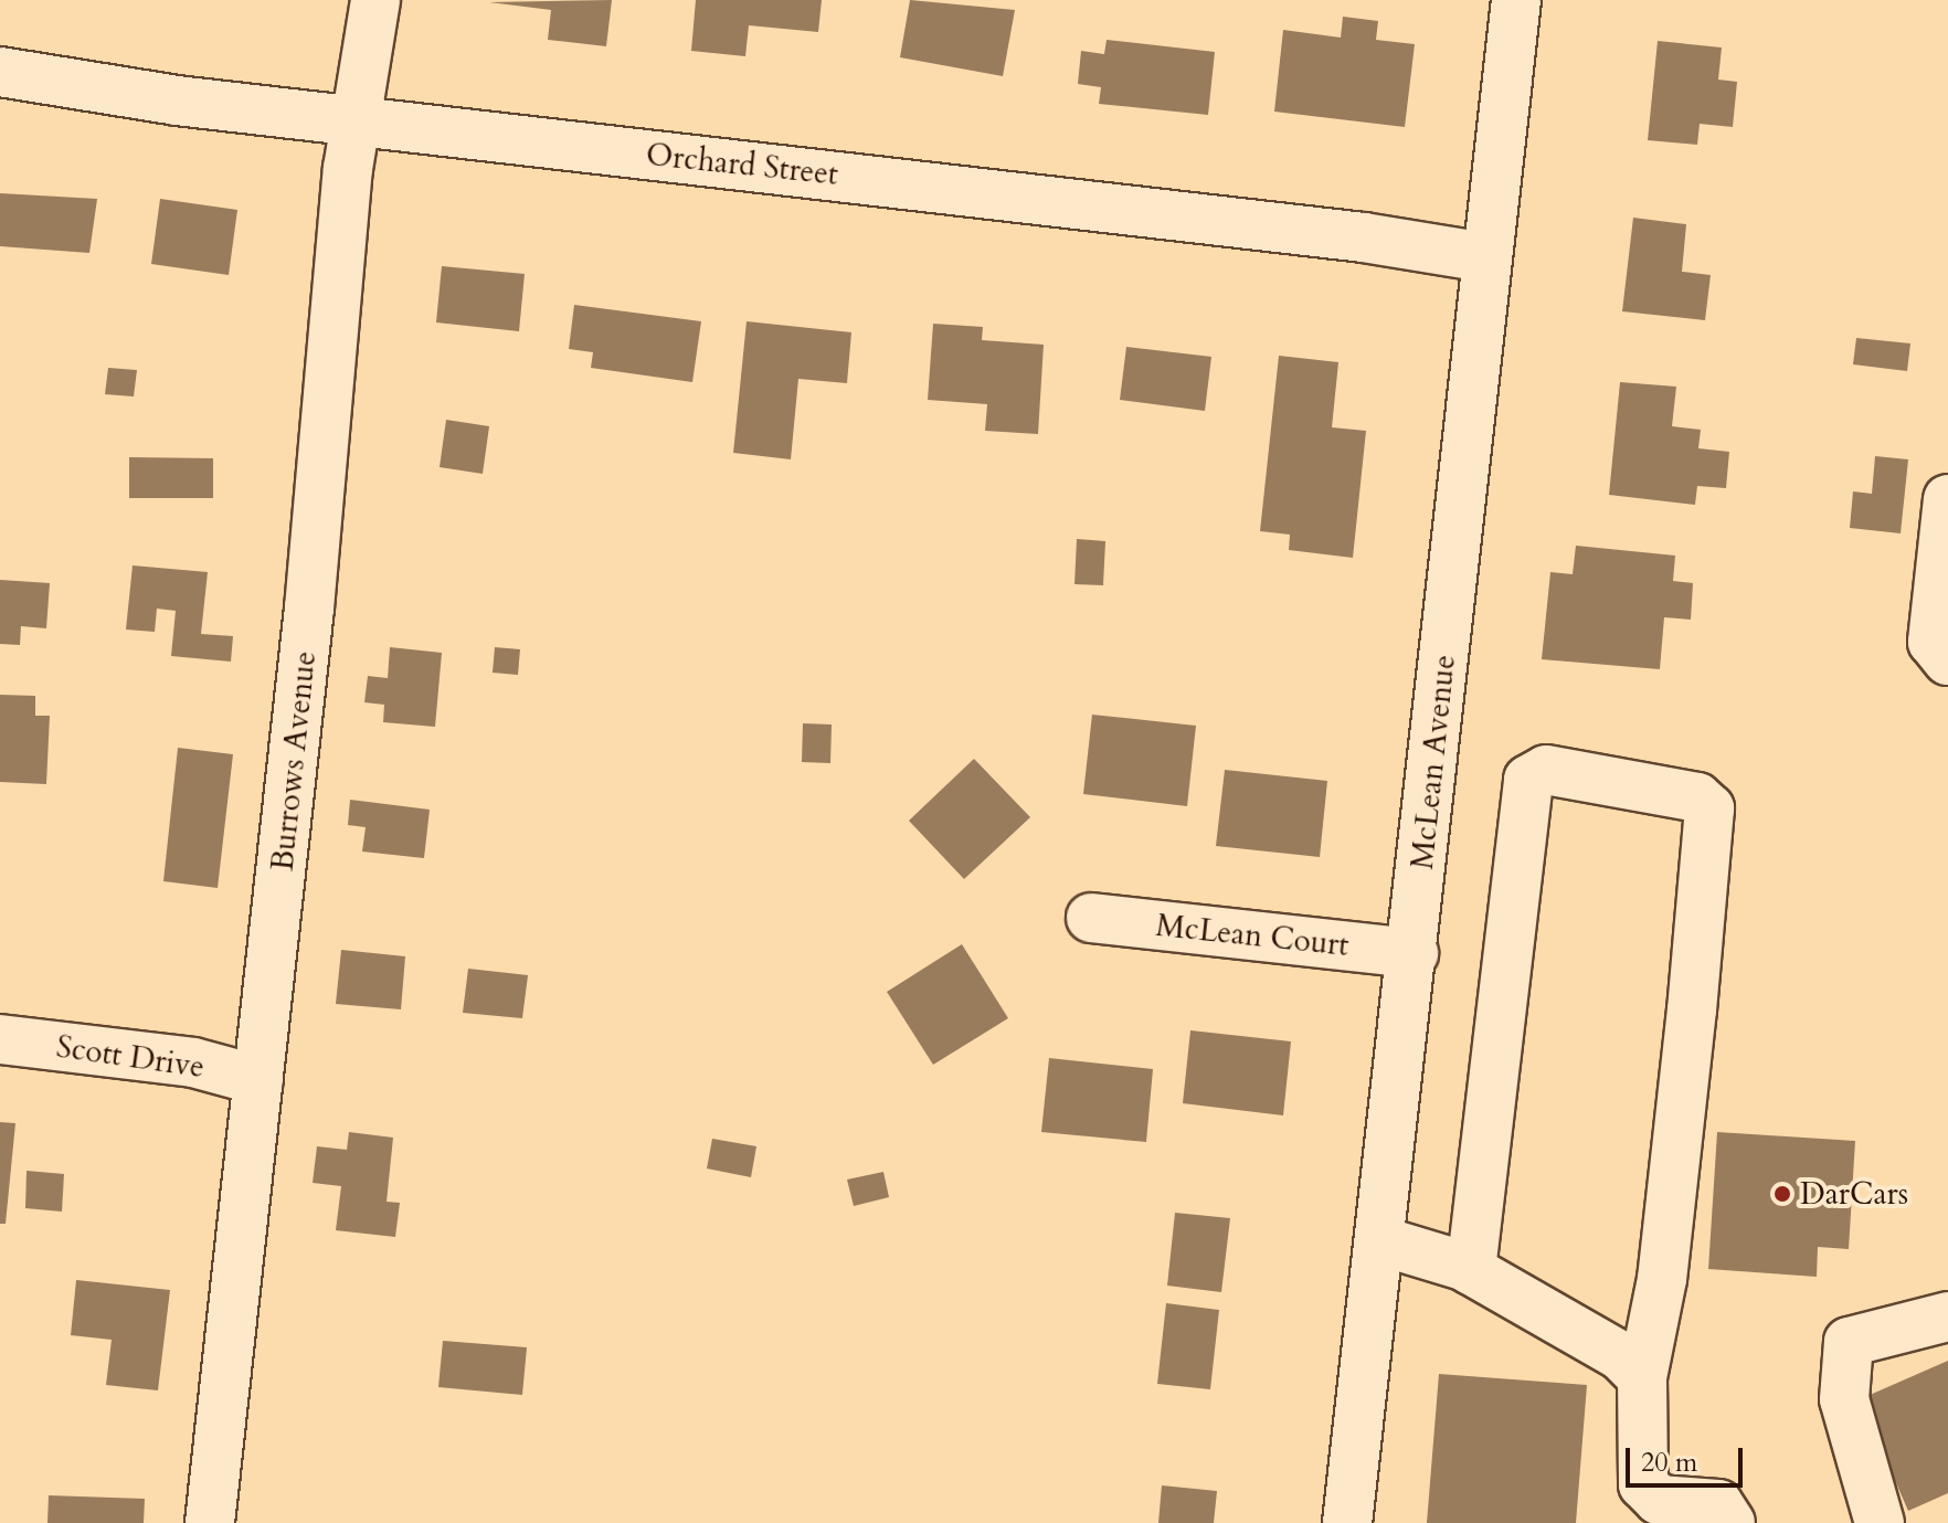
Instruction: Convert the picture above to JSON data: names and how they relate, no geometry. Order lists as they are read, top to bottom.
{
  "streets": {
    "street": [
      "Orchard Street",
      "Burrows Avenue",
      "McLean Avenue",
      "McLean Court",
      "Scott Drive"
    ]
  },
  "crossings": [
    ["Orchard Street", "Burrows Avenue"],
    ["Orchard Street", "McLean Avenue"],
    ["Burrows Avenue", "Scott Drive"],
    ["McLean Avenue", "McLean Court"]
  ],
  "places": ["DarCars"],
  "scale_bar": "20 m"
}
